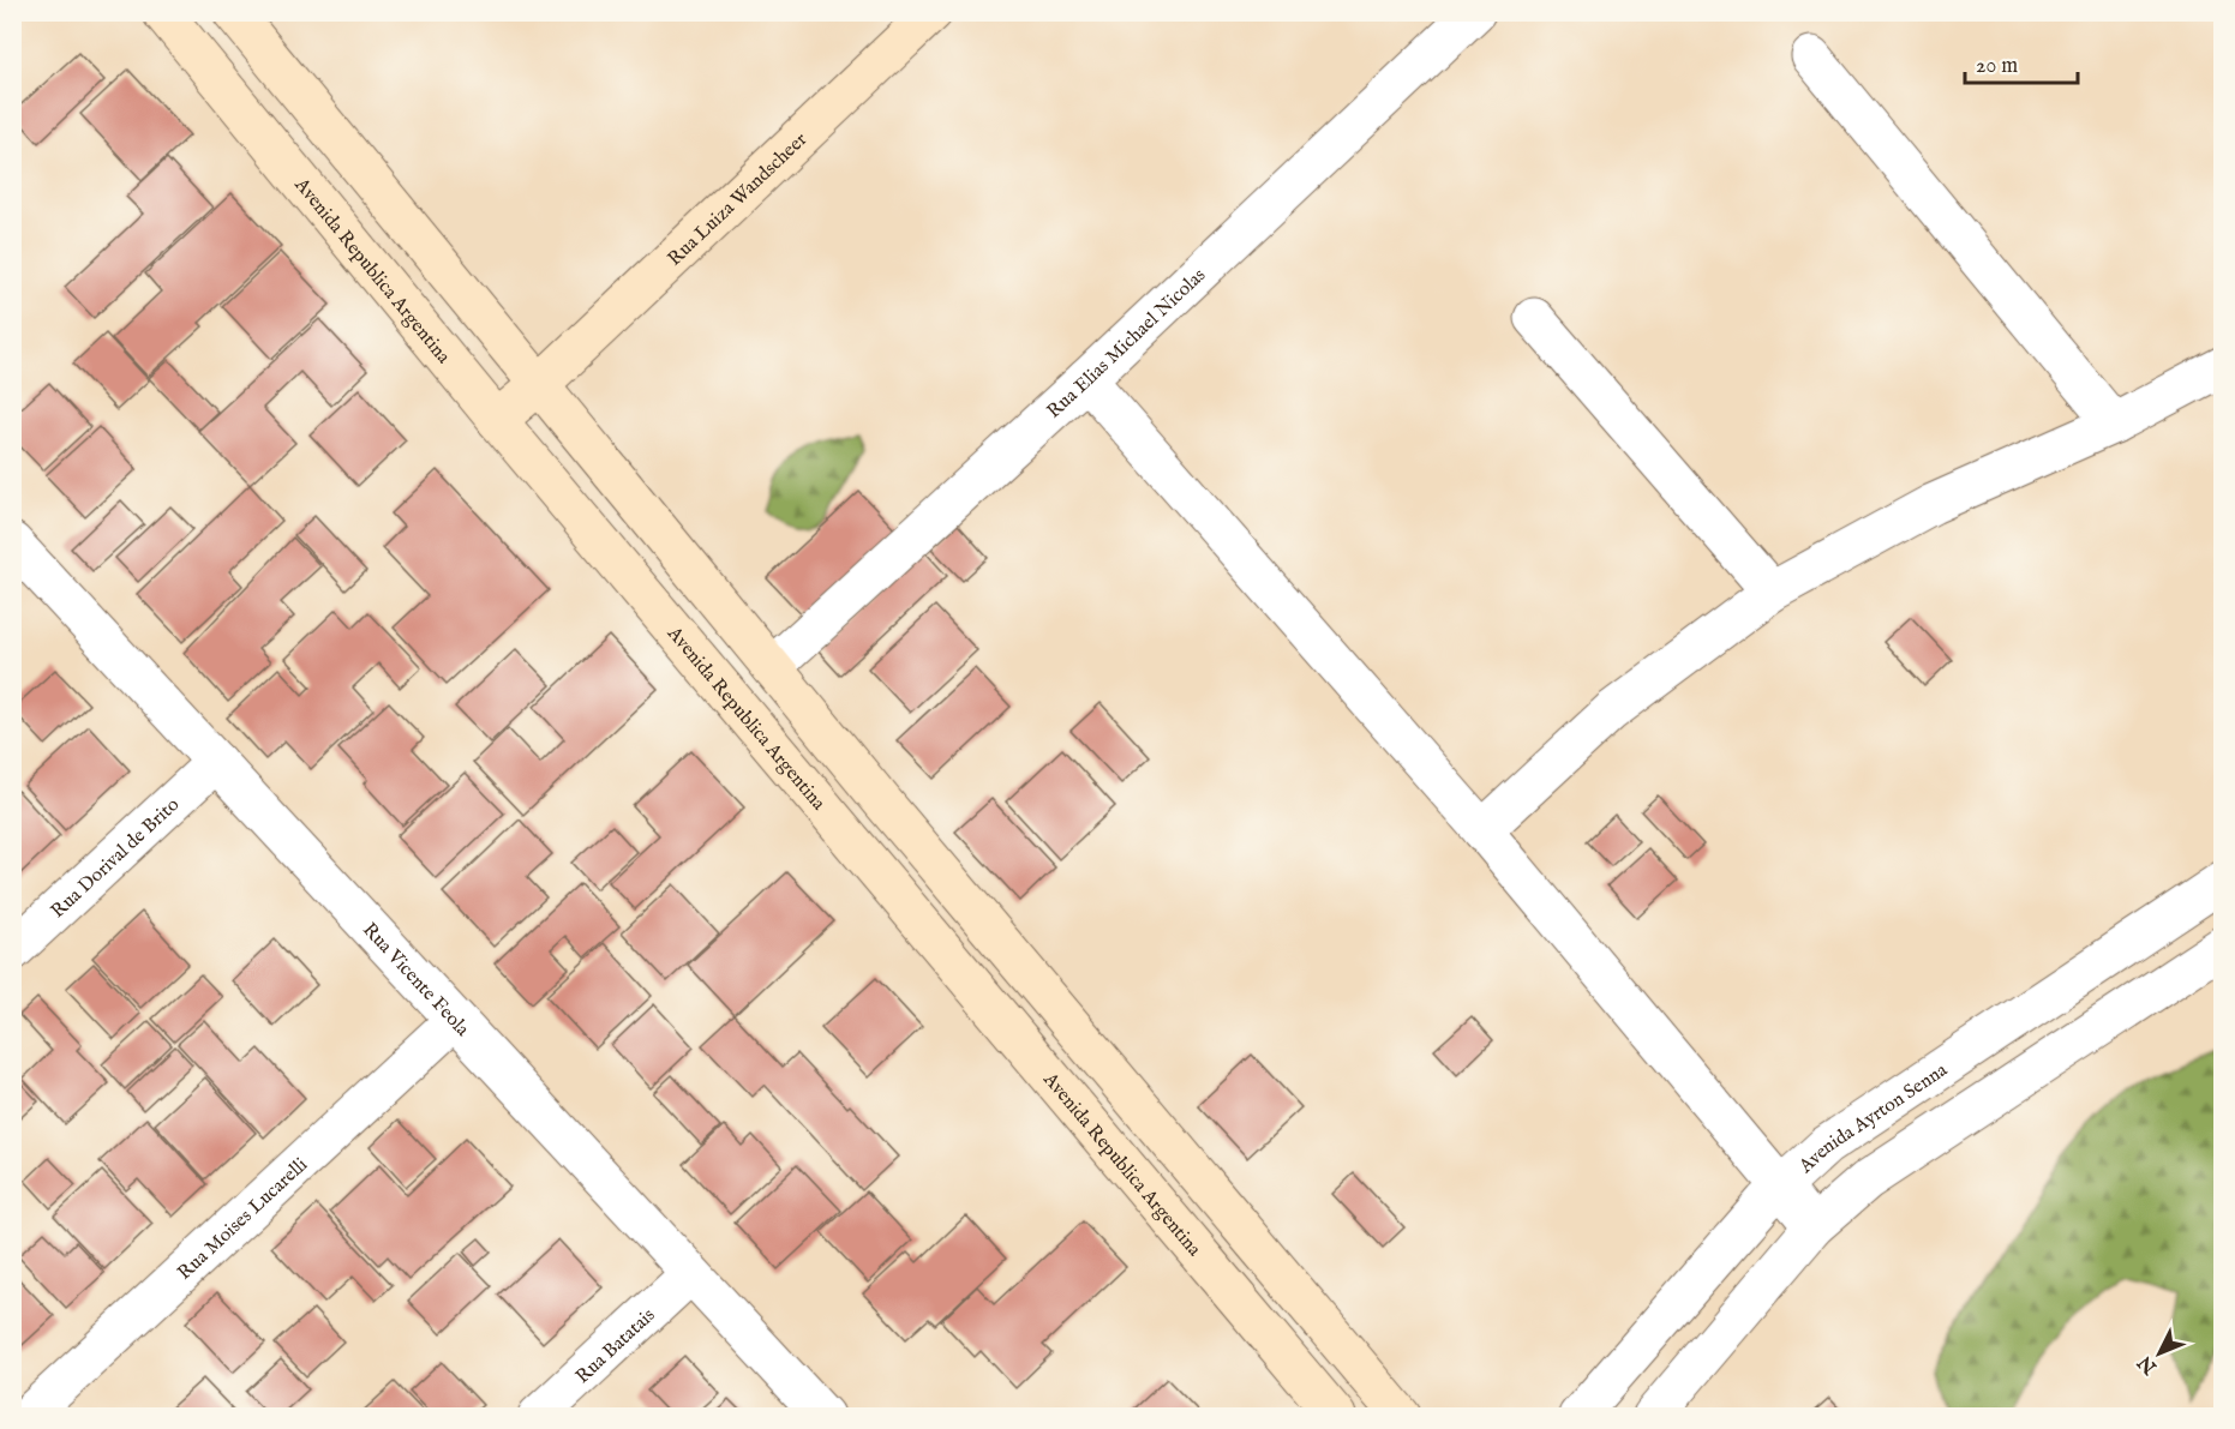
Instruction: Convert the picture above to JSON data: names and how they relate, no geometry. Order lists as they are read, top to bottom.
{
  "streets": {
    "main road": ["Rua Luiza Wandscheer", "Avenida Republica Argentina"],
    "street": [
      "Rua Elias Michael Nicolas",
      "Rua Dorival de Brito",
      "Rua Vicente Feola",
      "Avenida Ayrton Senna",
      "Rua Moises Lucarelli",
      "Rua Batatais"
    ]
  },
  "crossings": [
    ["Rua Luiza Wandscheer", "Avenida Republica Argentina"],
    ["Rua Dorival de Brito", "Rua Vicente Feola"],
    ["Rua Vicente Feola", "Rua Moises Lucarelli"],
    ["Rua Vicente Feola", "Rua Batatais"]
  ],
  "scale_bar": "20 m",
  "north": "bottom left"
}
